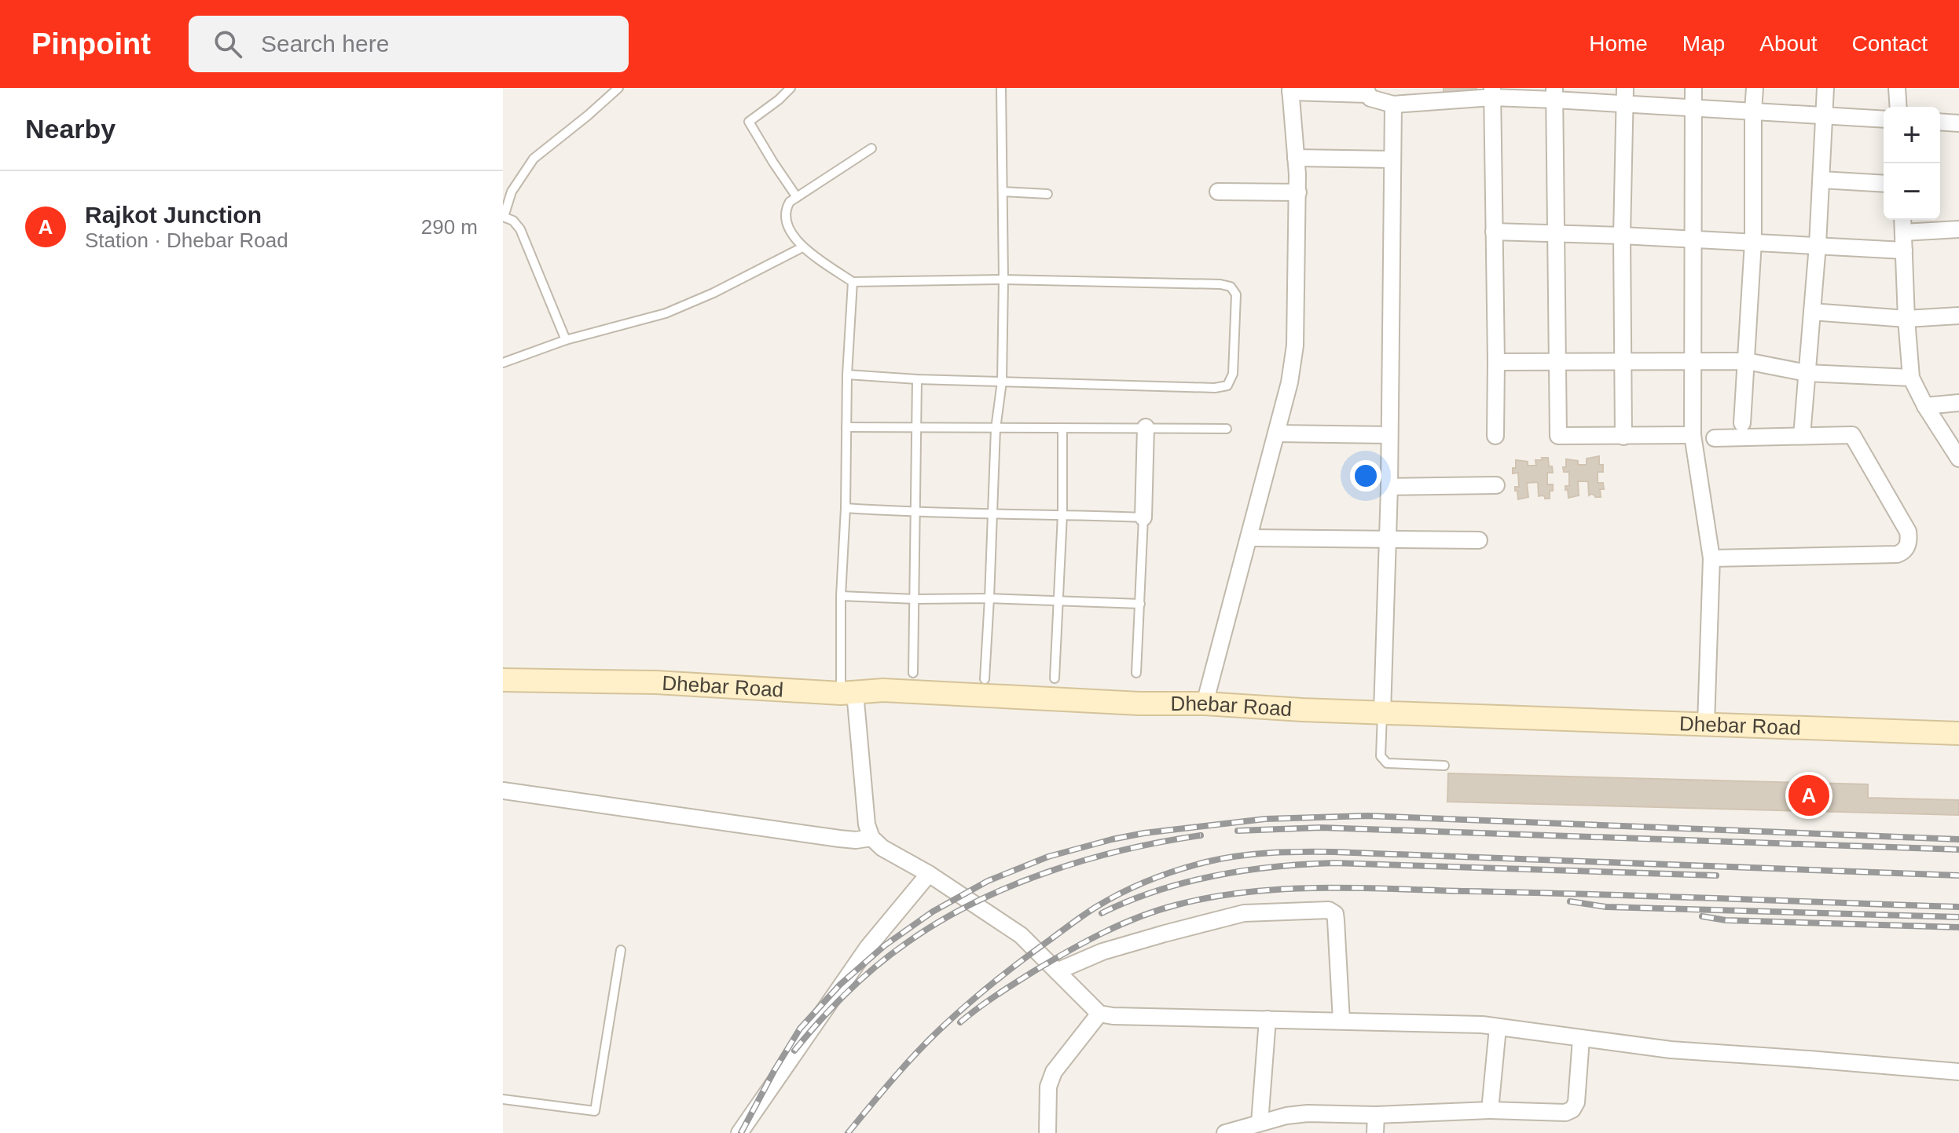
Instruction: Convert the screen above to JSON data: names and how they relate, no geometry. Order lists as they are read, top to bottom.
{
  "streets": {
    "street": ["Dhebar Road"]
  },
  "page": {
    "header": "Pinpoint",
    "search": "Search here",
    "nav": [
      "Home",
      "Map",
      "About",
      "Contact"
    ],
    "heading": "Nearby",
    "map_buttons": ["+", "−"],
    "list": [
      {
        "mark": "A",
        "name": "Rajkot Junction",
        "note": "Station · Dhebar Road",
        "value": "290 m"
      }
    ],
    "pins": "A"
  }
}
